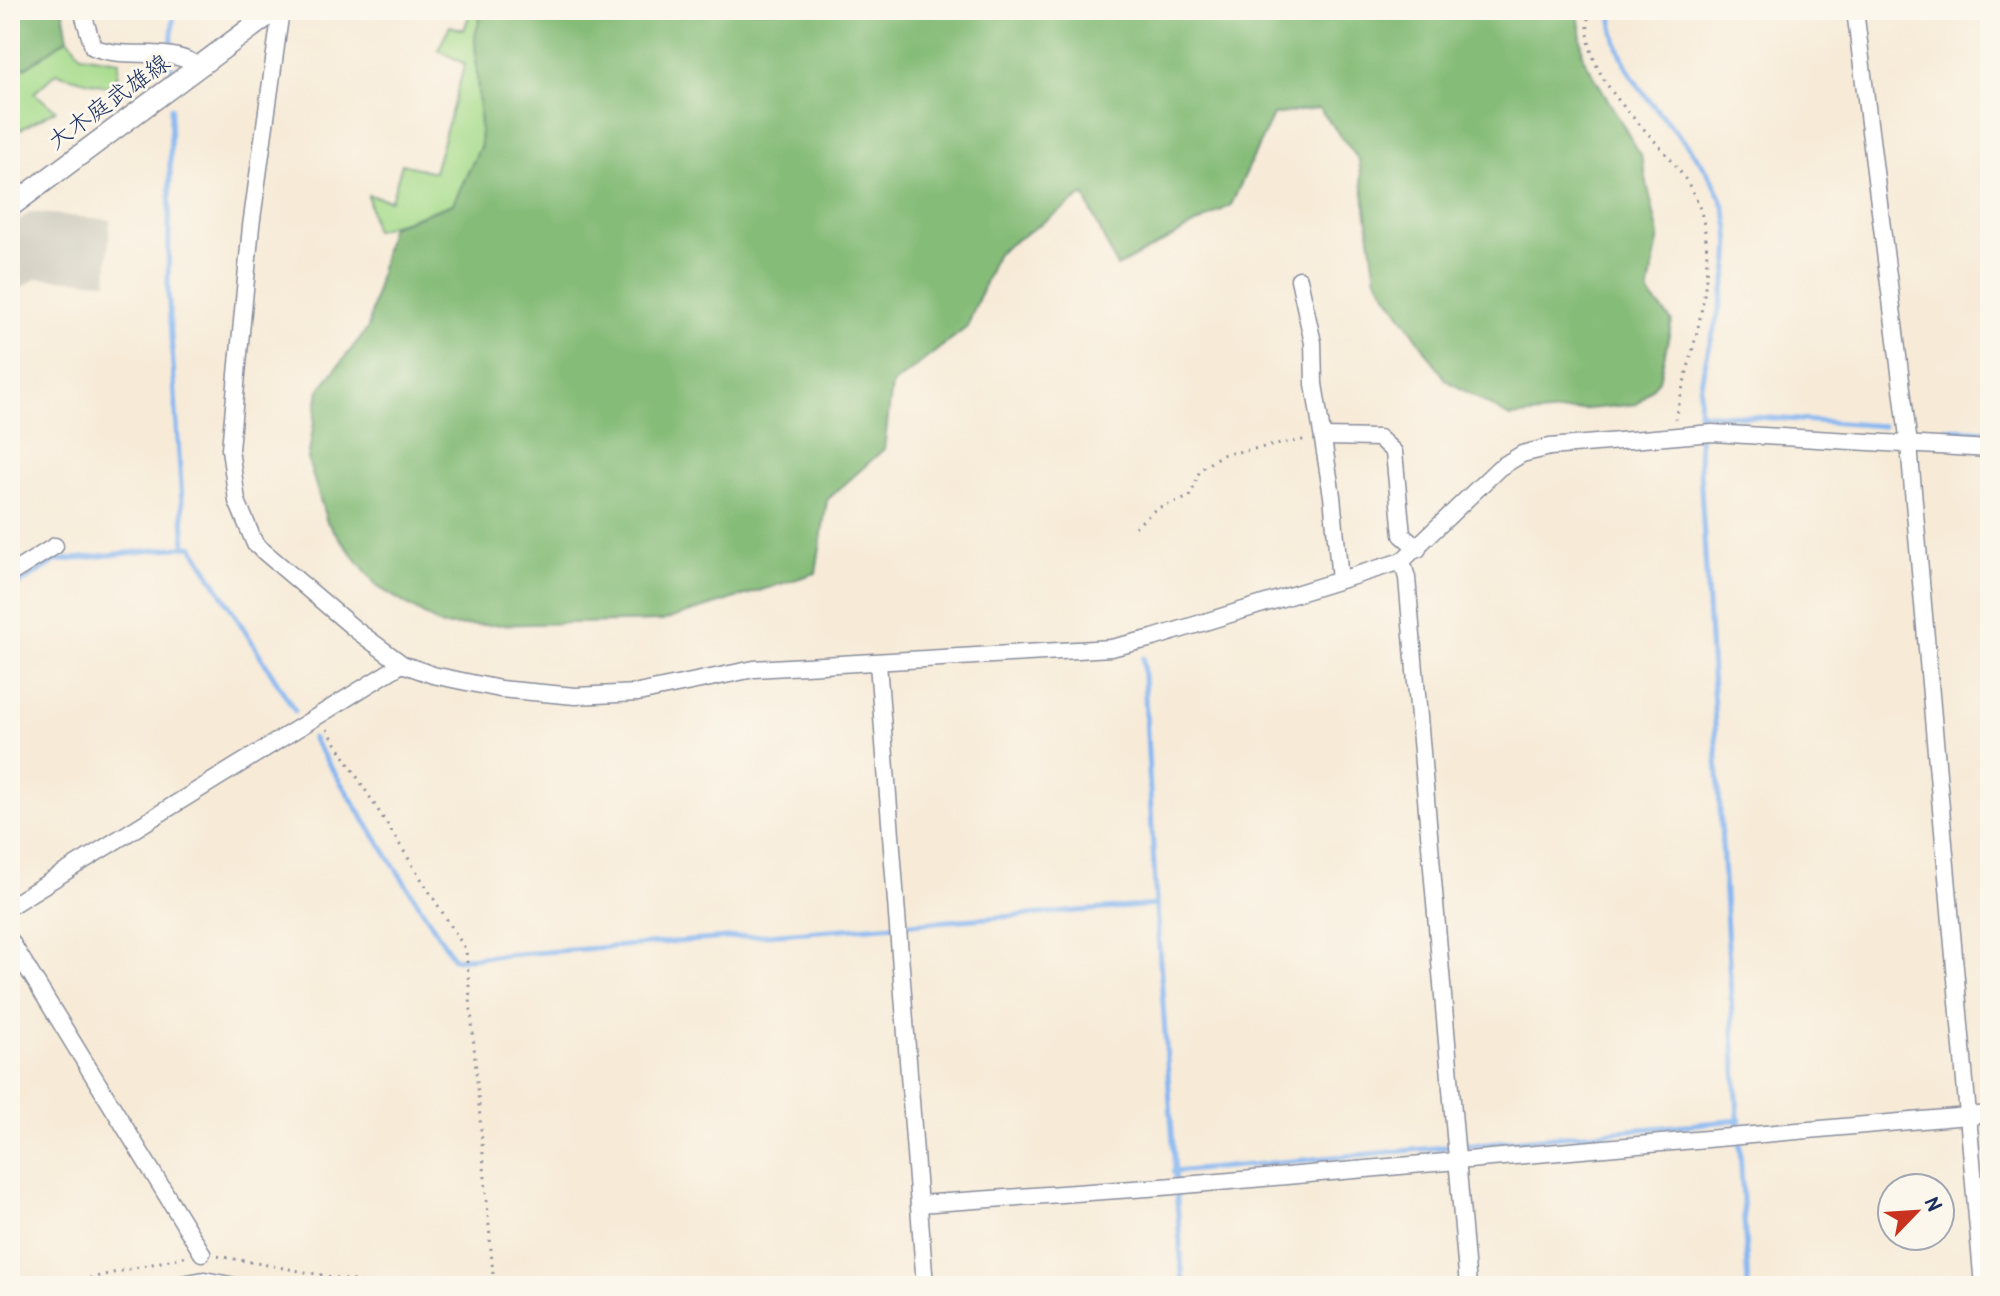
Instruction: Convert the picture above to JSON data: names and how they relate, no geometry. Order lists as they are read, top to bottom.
{
  "streets": {
    "main road": ["大木庭武雄線"]
  },
  "north": "top right"
}
